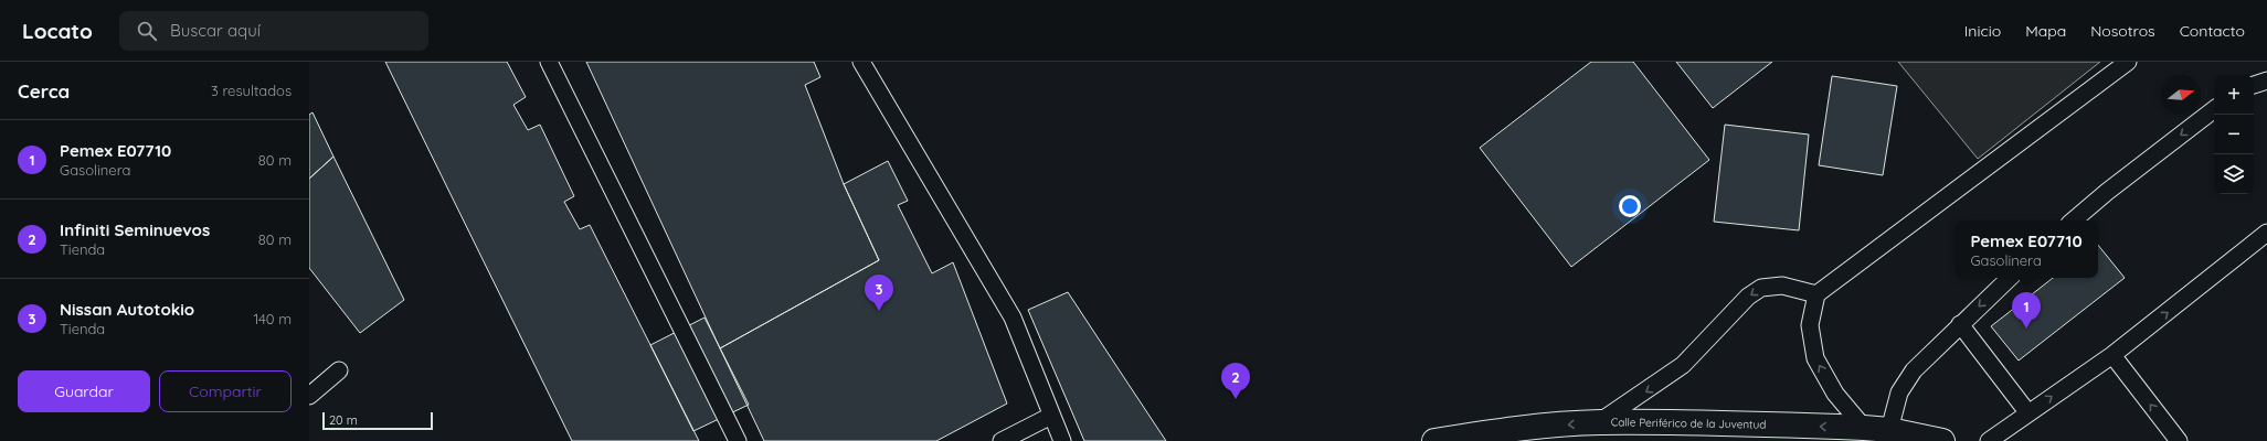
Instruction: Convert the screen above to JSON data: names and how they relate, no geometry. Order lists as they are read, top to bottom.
{
  "streets": {
    "main road": ["Calle Periférico de la Juventud"]
  },
  "one_way": ["Calle Periférico de la Juventud"],
  "scale_bar": "20 m",
  "north": "right",
  "page": {
    "header": "Locato",
    "search": "Buscar aquí",
    "nav": [
      "Inicio",
      "Mapa",
      "Nosotros",
      "Contacto"
    ],
    "heading": ["Cerca", "3 resultados"],
    "map_buttons": ["+", "−"],
    "list": [
      {
        "mark": "1",
        "name": "Pemex E07710",
        "note": "Gasolinera",
        "value": "80 m"
      },
      {
        "mark": "2",
        "name": "Infiniti Seminuevos",
        "note": "Tienda",
        "value": "80 m"
      },
      {
        "mark": "3",
        "name": "Nissan Autotokio",
        "note": "Tienda",
        "value": "140 m"
      }
    ],
    "popup": ["Pemex E07710", "Gasolinera"],
    "pins": ["3", "1", "2"],
    "buttons": ["Guardar", "Compartir"],
    "scale": "20 m"
  }
}
